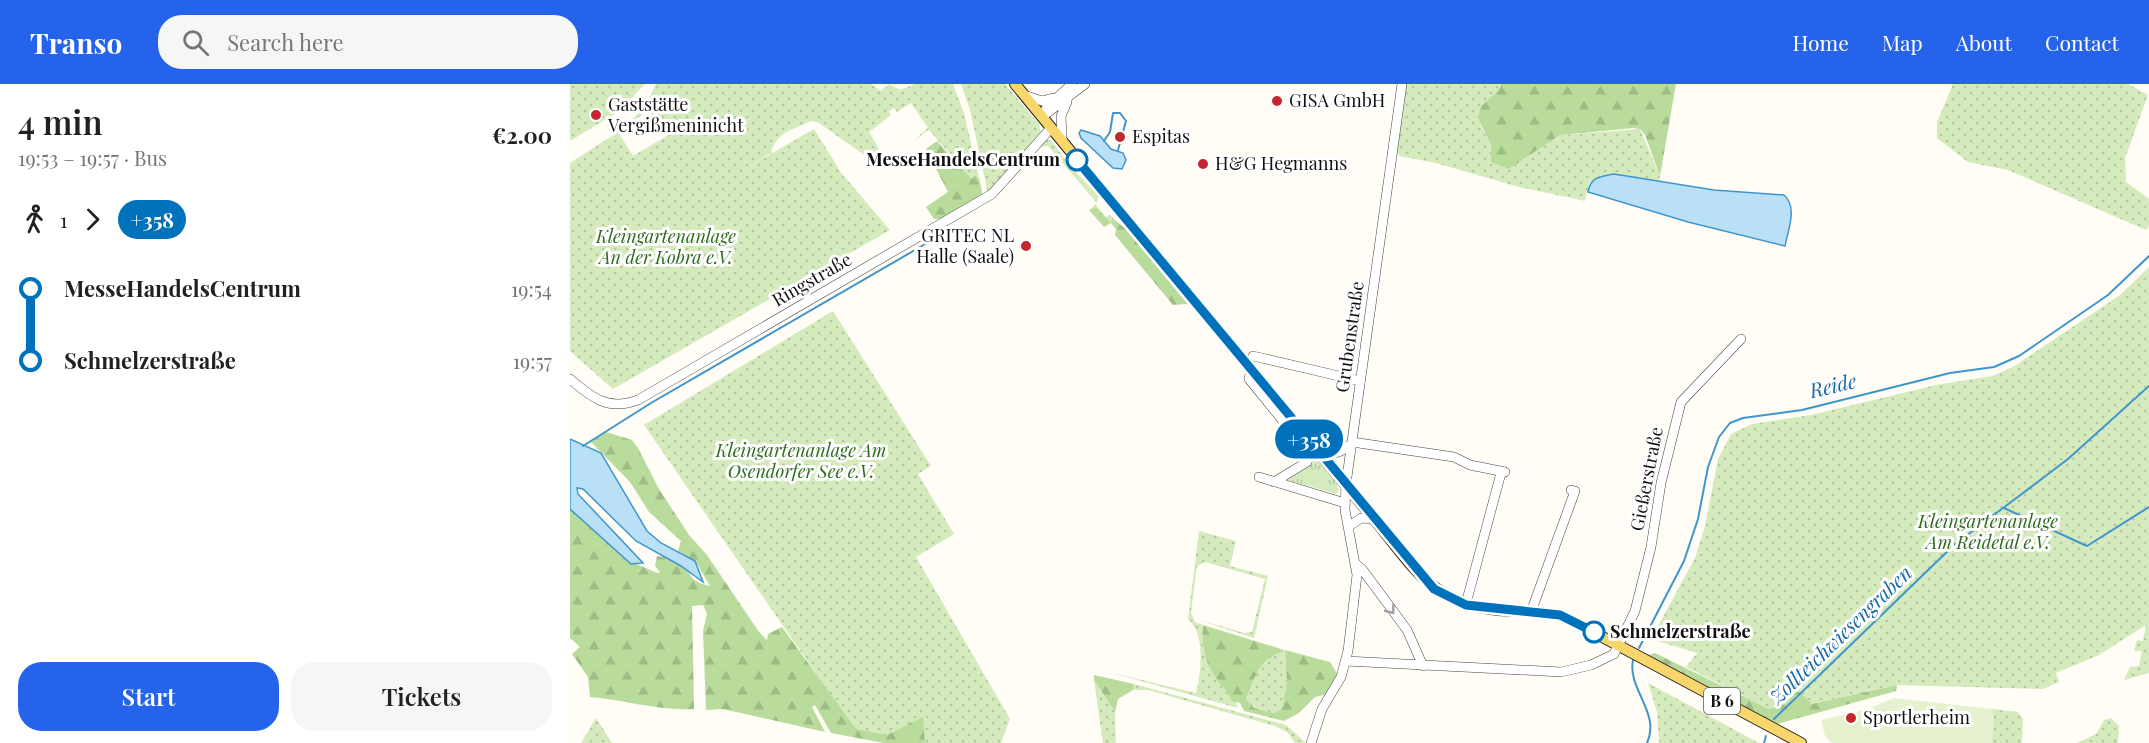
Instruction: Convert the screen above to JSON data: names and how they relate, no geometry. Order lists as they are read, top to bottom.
{
  "streets": {
    "main road": ["B 6"],
    "street": ["Ringstraße", "Grubenstraße", "Gießerstraße"]
  },
  "crossings": [
    ["Ringstraße", "B 6"],
    ["Grubenstraße", "B 6"],
    ["Gießerstraße", "B 6"]
  ],
  "water": ["Reide", "Zollteichwiesengraben"],
  "parks": ["Kleingartenanlage An der Kobra e.V.", "Kleingartenanlage Am Osendorfer See e.V.", "Kleingartenanlage Am Reidetal e.V."],
  "places": [
    "GISA GmbH",
    "Gaststätte Vergißmeninicht",
    "Espitas",
    "MesseHandelsCentrum",
    "H&G Hegmanns",
    "GRITEC NL Halle (Saale)",
    "Schmelzerstraße",
    "Sportlerheim"
  ],
  "lines": ["bus line +358"],
  "page": {
    "header": "Transo",
    "search": "Search here",
    "nav": [
      "Home",
      "Map",
      "About",
      "Contact"
    ],
    "heading": ["4 min", "19:53 – 19:57 · Bus", "€2.00"],
    "on_map": "+358",
    "legs": ["1", "+358"],
    "list": [
      {
        "name": "MesseHandelsCentrum",
        "value": "19:54"
      },
      {
        "name": "Schmelzerstraße",
        "value": "19:57"
      }
    ],
    "buttons": ["Start", "Tickets"]
  }
}
